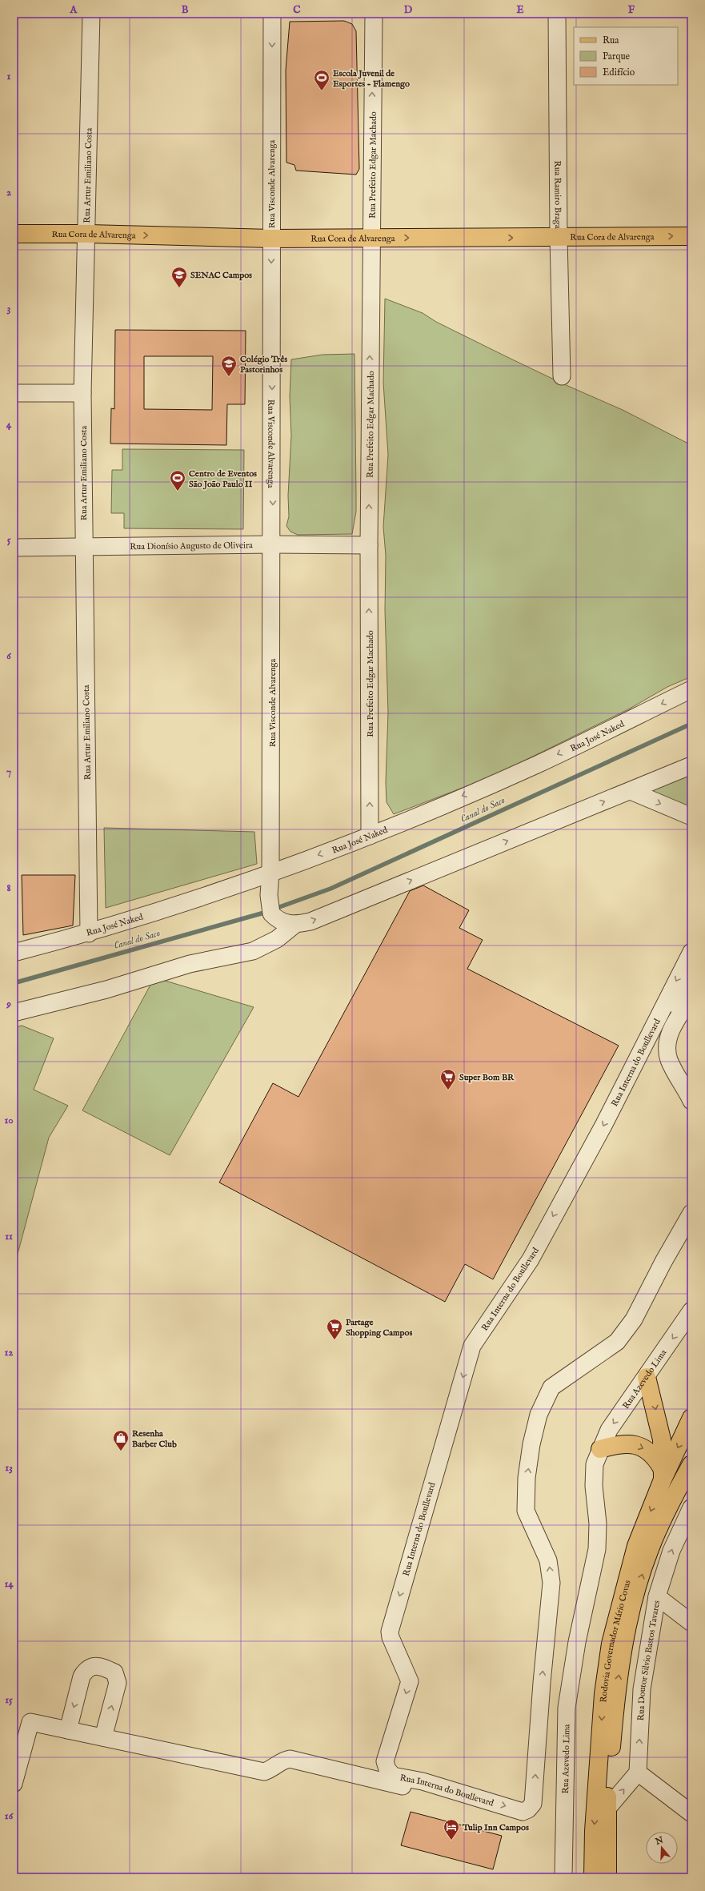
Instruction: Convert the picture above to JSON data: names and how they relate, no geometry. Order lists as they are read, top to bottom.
{
  "streets": {
    "main road": ["Rua Cora de Alvarenga", "Rodovia Governador Mário Covas"],
    "street": [
      "Rua Prefeito Edgar Machado",
      "Rua Artur Emiliano Costa",
      "Rua Visconde Alvarenga",
      "Rua Ramiro Braga",
      "Rua Dionísio Augusto de Oliveira",
      "Rua José Naked",
      "Rua Interna do Boullevard",
      "Rua Azevedo Lima",
      "Rua Doutor Silvio Bastos Tavares"
    ]
  },
  "crossings": [
    ["Rua Prefeito Edgar Machado", "Rua Cora de Alvarenga"],
    ["Rua Prefeito Edgar Machado", "Rua Dionísio Augusto de Oliveira"],
    ["Rua Prefeito Edgar Machado", "Rua José Naked"],
    ["Rua Artur Emiliano Costa", "Rua Cora de Alvarenga"],
    ["Rua Artur Emiliano Costa", "Rua Dionísio Augusto de Oliveira"],
    ["Rua Artur Emiliano Costa", "Rua José Naked"],
    ["Rua Visconde Alvarenga", "Rua Cora de Alvarenga"],
    ["Rua Visconde Alvarenga", "Rua Dionísio Augusto de Oliveira"],
    ["Rua Visconde Alvarenga", "Rua José Naked"],
    ["Rua Ramiro Braga", "Rua Cora de Alvarenga"]
  ],
  "one_way": [
    "Rua Prefeito Edgar Machado",
    "Rua Visconde Alvarenga",
    "Rua Cora de Alvarenga",
    "Rua Doutor Silvio Bastos Tavares"
  ],
  "water": ["Canal do Saco"],
  "places": {
    "sports": ["Escola Juvenil de Esportes - Flamengo", "Centro de Eventos São João Paulo II"],
    "school or university": ["SENAC Campos", "Colégio Três Pastorinhos"],
    "supermarket": ["Super Bom BR", "Partage Shopping Campos"],
    "shop": ["Resenha Barber Club"],
    "hotel": ["Tulip Inn Campos"]
  },
  "legend": ["Rua", "Parque", "Edifício"],
  "north": "top",
  "grid": {
    "columns": [
      "A",
      "B",
      "C",
      "D",
      "E",
      "F"
    ],
    "rows": [
      "1",
      "2",
      "3",
      "4",
      "5",
      "6",
      "7",
      "8",
      "9",
      "10",
      "11",
      "12",
      "13",
      "14",
      "15",
      "16"
    ]
  }
}
